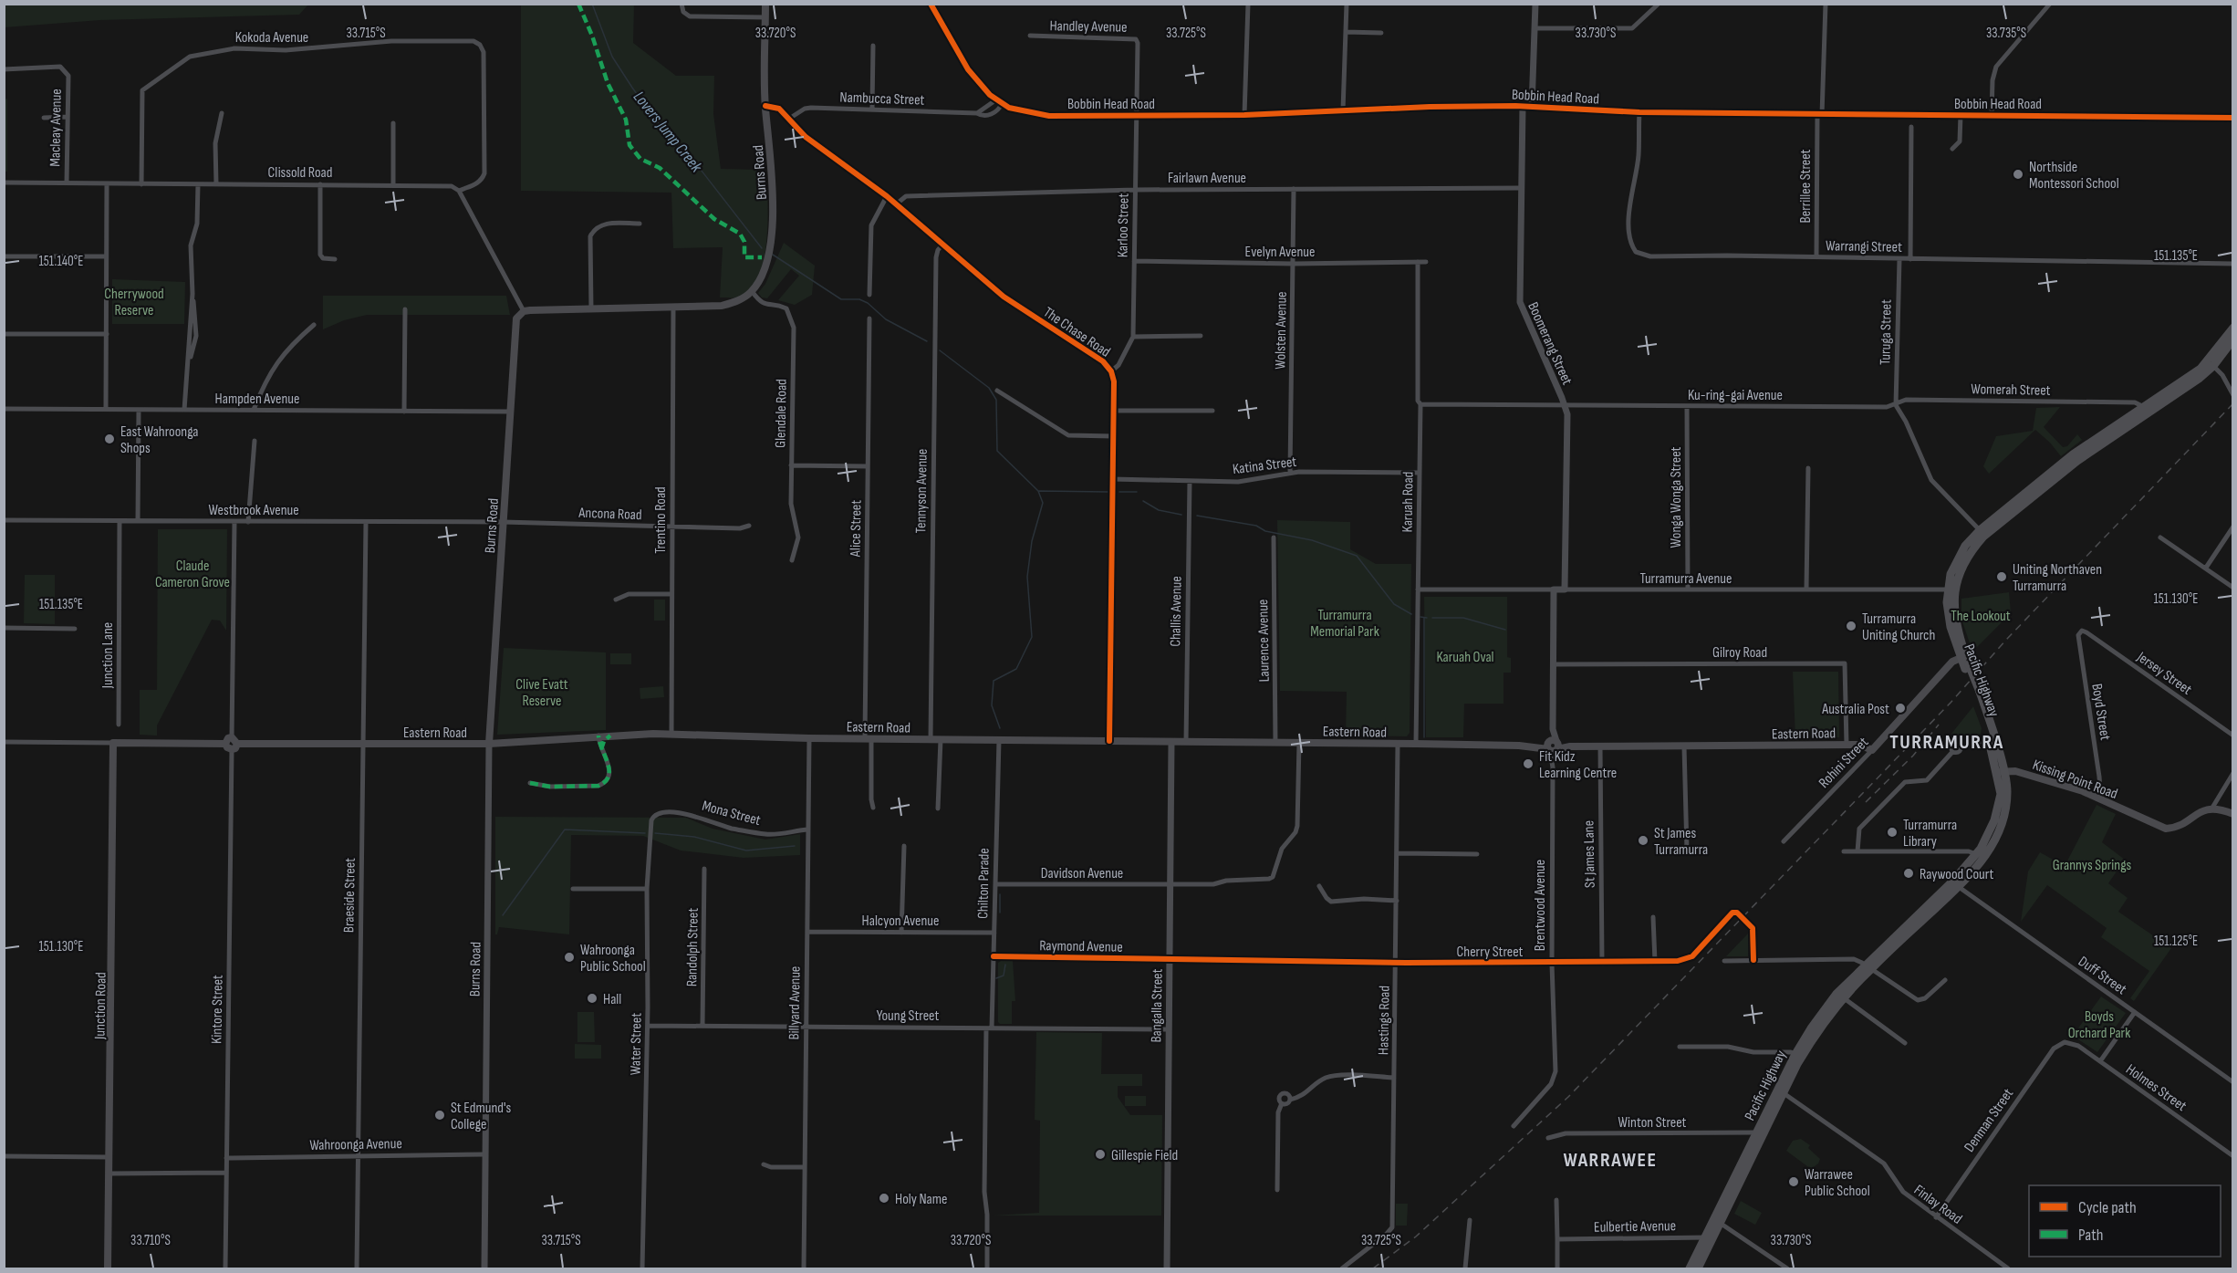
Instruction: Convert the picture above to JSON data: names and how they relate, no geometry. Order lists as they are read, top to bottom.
{
  "streets": {
    "highway": ["Pacific Highway"],
    "main road": [
      "Bobbin Head Road",
      "Burns Road",
      "Eastern Road",
      "Rohini Street",
      "Kissing Point Road",
      "Junction Road"
    ],
    "street": [
      "Handley Avenue",
      "Kokoda Avenue",
      "Nambucca Street",
      "Macleay Avenue",
      "Clissold Road",
      "Fairlawn Avenue",
      "Berrillee Street",
      "Karloo Street",
      "Warrangi Street",
      "Evelyn Avenue",
      "Wolsten Avenue",
      "The Chase Road",
      "Turuga Street",
      "Boomerang Street",
      "Womerah Street",
      "Ku-ring-gai Avenue",
      "Hampden Avenue",
      "Glendale Road",
      "Katina Street",
      "Tennyson Avenue",
      "Wonga Wonga Street",
      "Karuah Road",
      "Westbrook Avenue",
      "Ancona Road",
      "Trentino Road",
      "Alice Street",
      "Turramurra Avenue",
      "Challis Avenue",
      "Laurence Avenue",
      "Gilroy Road",
      "Junction Lane",
      "Jersey Street",
      "Boyd Street",
      "Mona Street",
      "St James Lane",
      "Davidson Avenue",
      "Chilton Parade",
      "Braeside Street",
      "Brentwood Avenue",
      "Halcyon Avenue",
      "Raymond Avenue",
      "Randolph Street",
      "Cherry Street",
      "Duff Street",
      "Billyard Avenue",
      "Bangalla Street",
      "Kintore Street",
      "Young Street",
      "Hastings Road",
      "Water Street",
      "Holmes Street",
      "Denman Street",
      "Winton Street",
      "Wahroonga Avenue",
      "Finlay Road",
      "Eulbertie Avenue"
    ]
  },
  "crossings": [
    ["Handley Avenue", "Bobbin Head Road"],
    ["Handley Avenue", "Karloo Street"],
    ["Kokoda Avenue", "Clissold Road"],
    ["Bobbin Head Road", "Nambucca Street"],
    ["Bobbin Head Road", "Berrillee Street"],
    ["Bobbin Head Road", "Karloo Street"],
    ["Bobbin Head Road", "Warrangi Street"],
    ["Bobbin Head Road", "Boomerang Street"],
    ["Nambucca Street", "The Chase Road"],
    ["Macleay Avenue", "Clissold Road"],
    ["Burns Road", "The Chase Road"],
    ["Burns Road", "Hampden Avenue"],
    ["Burns Road", "Glendale Road"],
    ["Burns Road", "Westbrook Avenue"],
    ["Burns Road", "Ancona Road"],
    ["Burns Road", "Eastern Road"],
    ["Burns Road", "Wahroonga Avenue"],
    ["Fairlawn Avenue", "Karloo Street"],
    ["Fairlawn Avenue", "Wolsten Avenue"],
    ["Fairlawn Avenue", "The Chase Road"],
    ["Fairlawn Avenue", "Boomerang Street"],
    ["Berrillee Street", "Warrangi Street"],
    ["Karloo Street", "Evelyn Avenue"],
    ["Warrangi Street", "Turuga Street"],
    ["Evelyn Avenue", "Wolsten Avenue"],
    ["Evelyn Avenue", "Karuah Road"],
    ["Wolsten Avenue", "Katina Street"],
    ["The Chase Road", "Katina Street"],
    ["The Chase Road", "Tennyson Avenue"],
    ["The Chase Road", "Eastern Road"],
    ["Turuga Street", "Womerah Street"],
    ["Turuga Street", "Ku-ring-gai Avenue"],
    ["Boomerang Street", "Ku-ring-gai Avenue"],
    ["Boomerang Street", "Turramurra Avenue"],
    ["Womerah Street", "Ku-ring-gai Avenue"],
    ["Womerah Street", "Pacific Highway"],
    ["Ku-ring-gai Avenue", "Wonga Wonga Street"],
    ["Ku-ring-gai Avenue", "Karuah Road"],
    ["Katina Street", "Karuah Road"],
    ["Katina Street", "Challis Avenue"],
    ["Tennyson Avenue", "Eastern Road"],
    ["Wonga Wonga Street", "Turramurra Avenue"],
    ["Karuah Road", "Turramurra Avenue"],
    ["Karuah Road", "Eastern Road"],
    ["Westbrook Avenue", "Ancona Road"],
    ["Westbrook Avenue", "Junction Lane"],
    ["Westbrook Avenue", "Braeside Street"],
    ["Ancona Road", "Trentino Road"],
    ["Trentino Road", "Eastern Road"],
    ["Alice Street", "Eastern Road"],
    ["Turramurra Avenue", "Pacific Highway"],
    ["Turramurra Avenue", "Brentwood Avenue"],
    ["Challis Avenue", "Eastern Road"],
    ["Laurence Avenue", "Eastern Road"],
    ["Gilroy Road", "Eastern Road"],
    ["Gilroy Road", "Brentwood Avenue"],
    ["Jersey Street", "Boyd Street"],
    ["Pacific Highway", "Rohini Street"],
    ["Pacific Highway", "Kissing Point Road"],
    ["Pacific Highway", "Duff Street"],
    ["Pacific Highway", "Winton Street"],
    ["Pacific Highway", "Finlay Road"],
    ["Pacific Highway", "Eulbertie Avenue"],
    ["Boyd Street", "Kissing Point Road"],
    ["Eastern Road", "Rohini Street"],
    ["Eastern Road", "St James Lane"],
    ["Eastern Road", "Davidson Avenue"],
    ["Eastern Road", "Chilton Parade"],
    ["Eastern Road", "Braeside Street"],
    ["Eastern Road", "Brentwood Avenue"],
    ["Eastern Road", "Billyard Avenue"],
    ["Eastern Road", "Bangalla Street"],
    ["Eastern Road", "Kintore Street"],
    ["Eastern Road", "Hastings Road"],
    ["Mona Street", "Billyard Avenue"],
    ["Mona Street", "Water Street"],
    ["St James Lane", "Cherry Street"],
    ["Davidson Avenue", "Chilton Parade"],
    ["Davidson Avenue", "Bangalla Street"],
    ["Chilton Parade", "Halcyon Avenue"],
    ["Chilton Parade", "Raymond Avenue"],
    ["Chilton Parade", "Young Street"],
    ["Braeside Street", "Wahroonga Avenue"],
    ["Brentwood Avenue", "Cherry Street"],
    ["Halcyon Avenue", "Billyard Avenue"],
    ["Raymond Avenue", "Cherry Street"],
    ["Raymond Avenue", "Bangalla Street"],
    ["Randolph Street", "Young Street"],
    ["Cherry Street", "Bangalla Street"],
    ["Cherry Street", "Hastings Road"],
    ["Billyard Avenue", "Young Street"],
    ["Bangalla Street", "Young Street"],
    ["Kintore Street", "Wahroonga Avenue"],
    ["Young Street", "Water Street"],
    ["Holmes Street", "Denman Street"],
    ["Denman Street", "Finlay Road"]
  ],
  "districts": ["TURRAMURRA", "WARRAWEE"],
  "water": ["Lovers Jump Creek"],
  "parks": [
    "Cherrywood Reserve",
    "Claude Cameron Grove",
    "Turramurra Memorial Park",
    "The Lookout",
    "Karuah Oval",
    "Clive Evatt Reserve",
    "Grannys Springs",
    "Boyds Orchard Park"
  ],
  "places": [
    "Northside Montessori School",
    "East Wahroonga Shops",
    "Uniting Northaven Turramurra",
    "Turramurra Uniting Church",
    "Australia Post",
    "Fit Kidz Learning Centre",
    "Turramurra Library",
    "St James Turramurra",
    "Raywood Court",
    "Wahroonga Public School",
    "Hall",
    "St Edmund's College",
    "Gillespie Field",
    "Warrawee Public School",
    "Holy Name"
  ],
  "legend": ["Cycle path", "Path"],
  "coordinates": [
    "33.715°S",
    "33.720°S",
    "33.730°S",
    "33.735°S",
    "33.725°S",
    "151.135°E",
    "151.140°E",
    "151.130°E",
    "151.125°E",
    "33.710°S"
  ]
}
